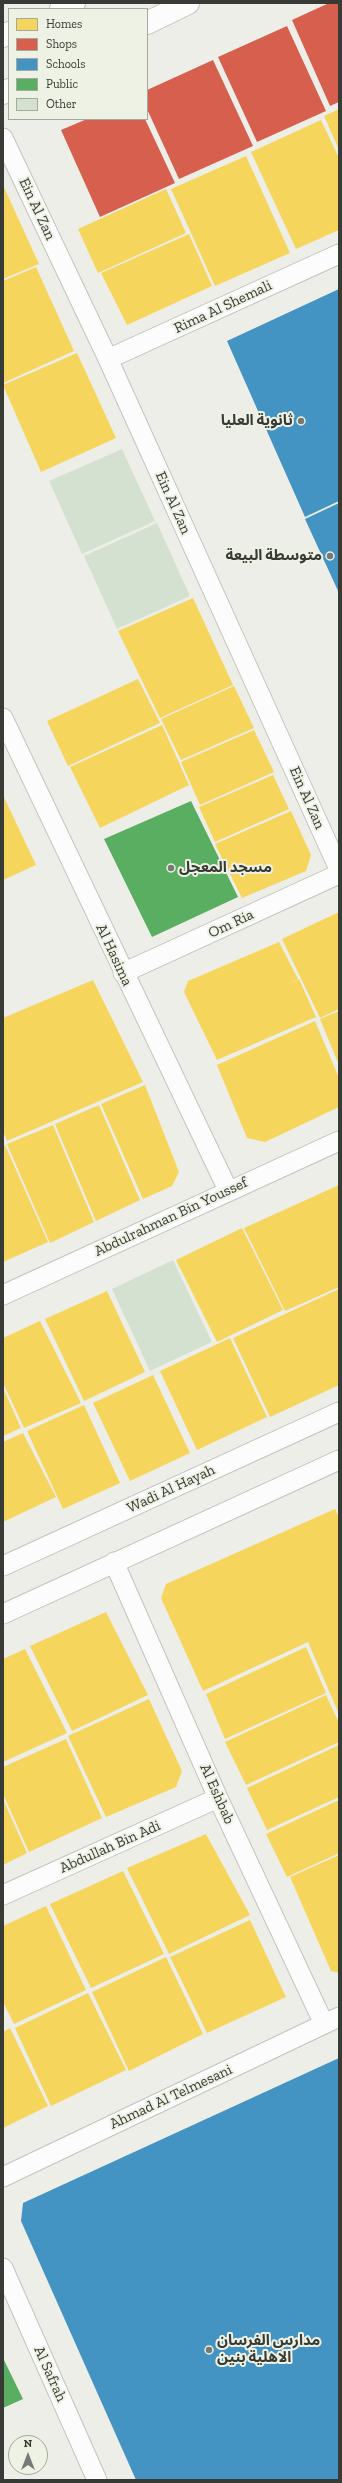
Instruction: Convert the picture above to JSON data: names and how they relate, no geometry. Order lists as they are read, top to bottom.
{
  "streets": {
    "street": [
      "Ein Al Zan",
      "Rima Al Shemali",
      "Om Ria",
      "Al Hasima",
      "Abdulrahman Bin Youssef",
      "Wadi Al Hayah",
      "Al Eshbab",
      "Abdullah Bin Adi",
      "Ahmad Al Telmesani",
      "Al Safrah"
    ]
  },
  "crossings": [
    ["Ein Al Zan", "Rima Al Shemali"],
    ["Om Ria", "Al Hasima"],
    ["Al Hasima", "Abdulrahman Bin Youssef"],
    ["Al Eshbab", "Abdullah Bin Adi"],
    ["Al Eshbab", "Ahmad Al Telmesani"]
  ],
  "places": [
    "ثانوية العليا",
    "متوسطة البيعة",
    "مسجد المعجل",
    "مدارس الفرسان الاهلية بنين"
  ],
  "legend": [
    "Homes",
    "Shops",
    "Schools",
    "Public",
    "Other"
  ],
  "north": "top"
}
